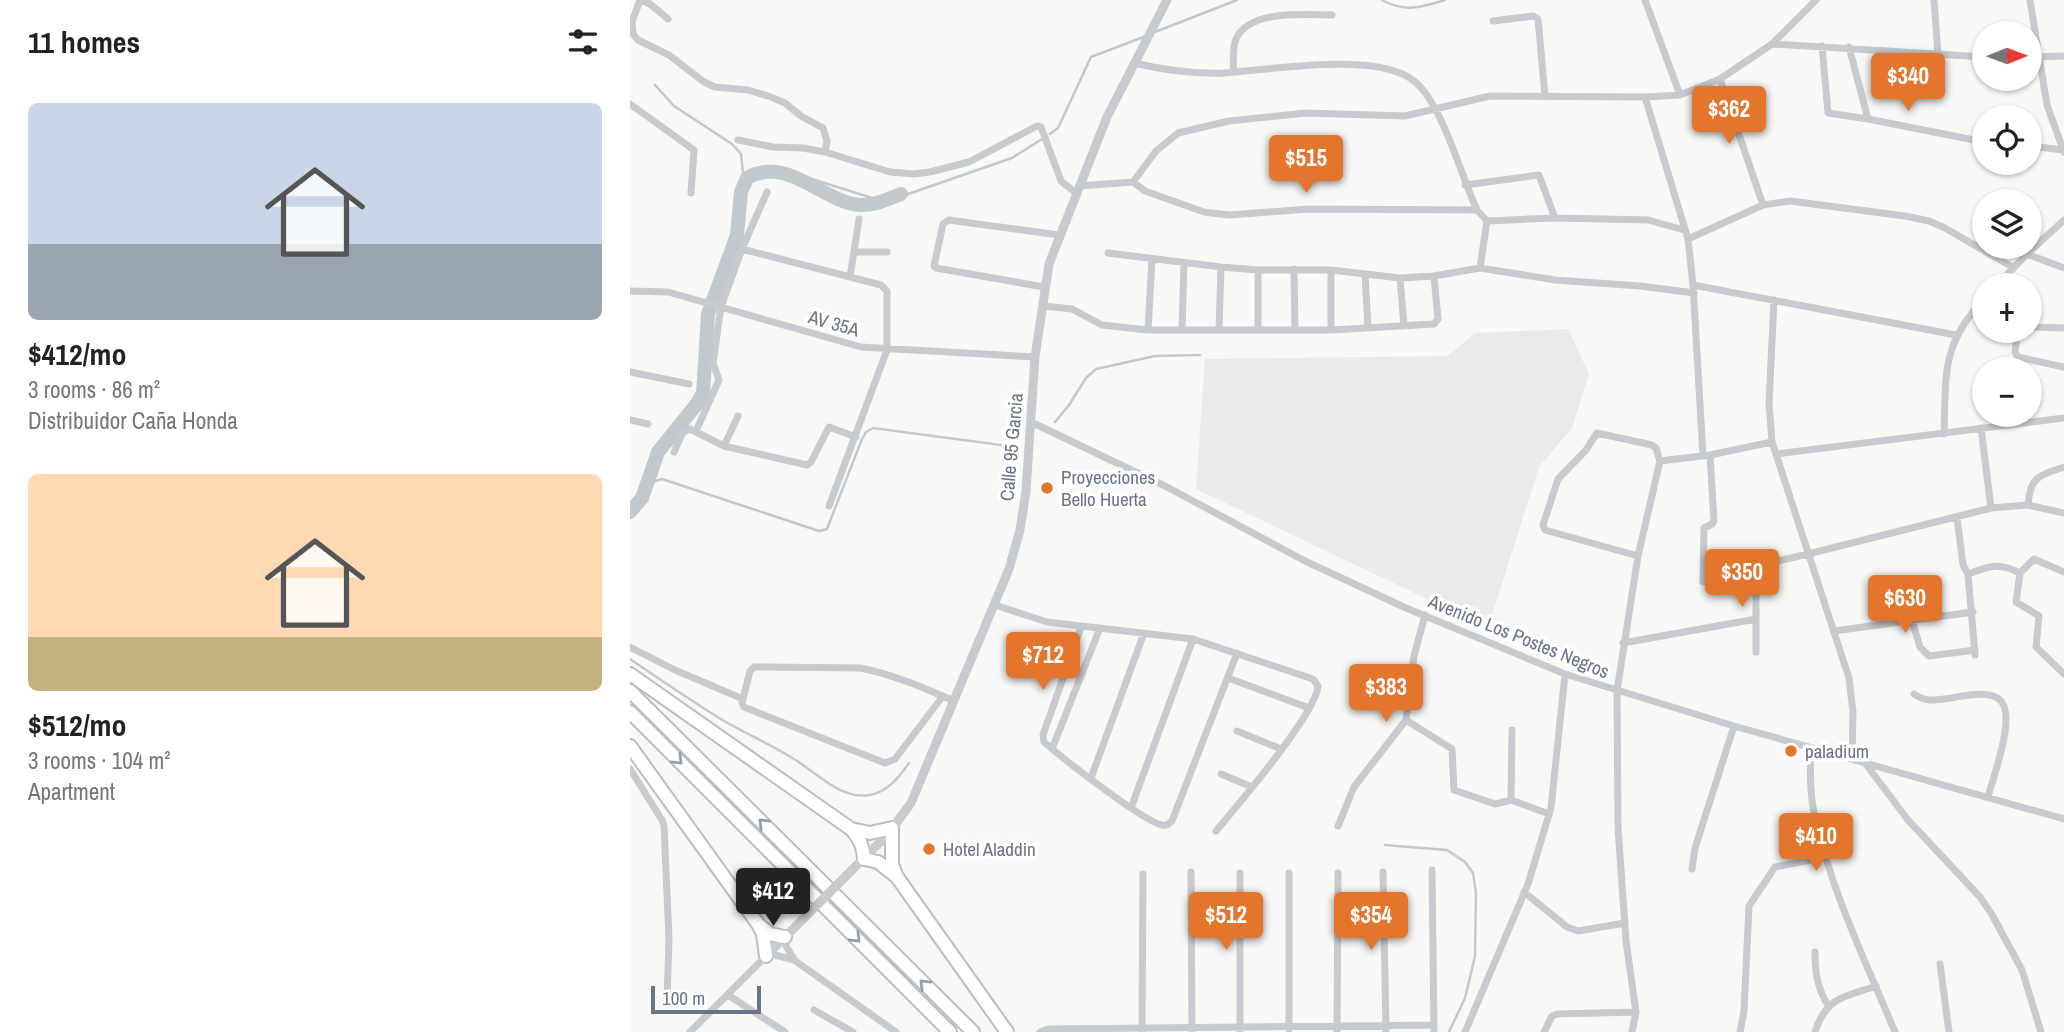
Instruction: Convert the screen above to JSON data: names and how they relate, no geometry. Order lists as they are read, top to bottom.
{
  "streets": {
    "street": ["AV 35A", "Calle 95 Garcia", "Avenido Los Postes Negros"]
  },
  "crossings": [
    ["AV 35A", "Calle 95 Garcia"],
    ["Calle 95 Garcia", "Avenido Los Postes Negros"]
  ],
  "places": ["Proyecciones Bello Huerta", "paladium", "Hotel Aladdin"],
  "scale_bar": "100 m",
  "north": "right",
  "page": {
    "heading": "11 homes",
    "map_buttons": ["+", "−"],
    "price": [
      "$340",
      "$362",
      "$515",
      "$350",
      "$630",
      "$712",
      "$383",
      "$410",
      "$412",
      "$512",
      "$354"
    ],
    "list": [
      {
        "name": "$412/mo",
        "note": "3 rooms · 86 m² · Distribuidor Caña Honda"
      },
      {
        "name": "$512/mo",
        "note": "3 rooms · 104 m² · Apartment"
      }
    ],
    "scale": "100 m"
  }
}
